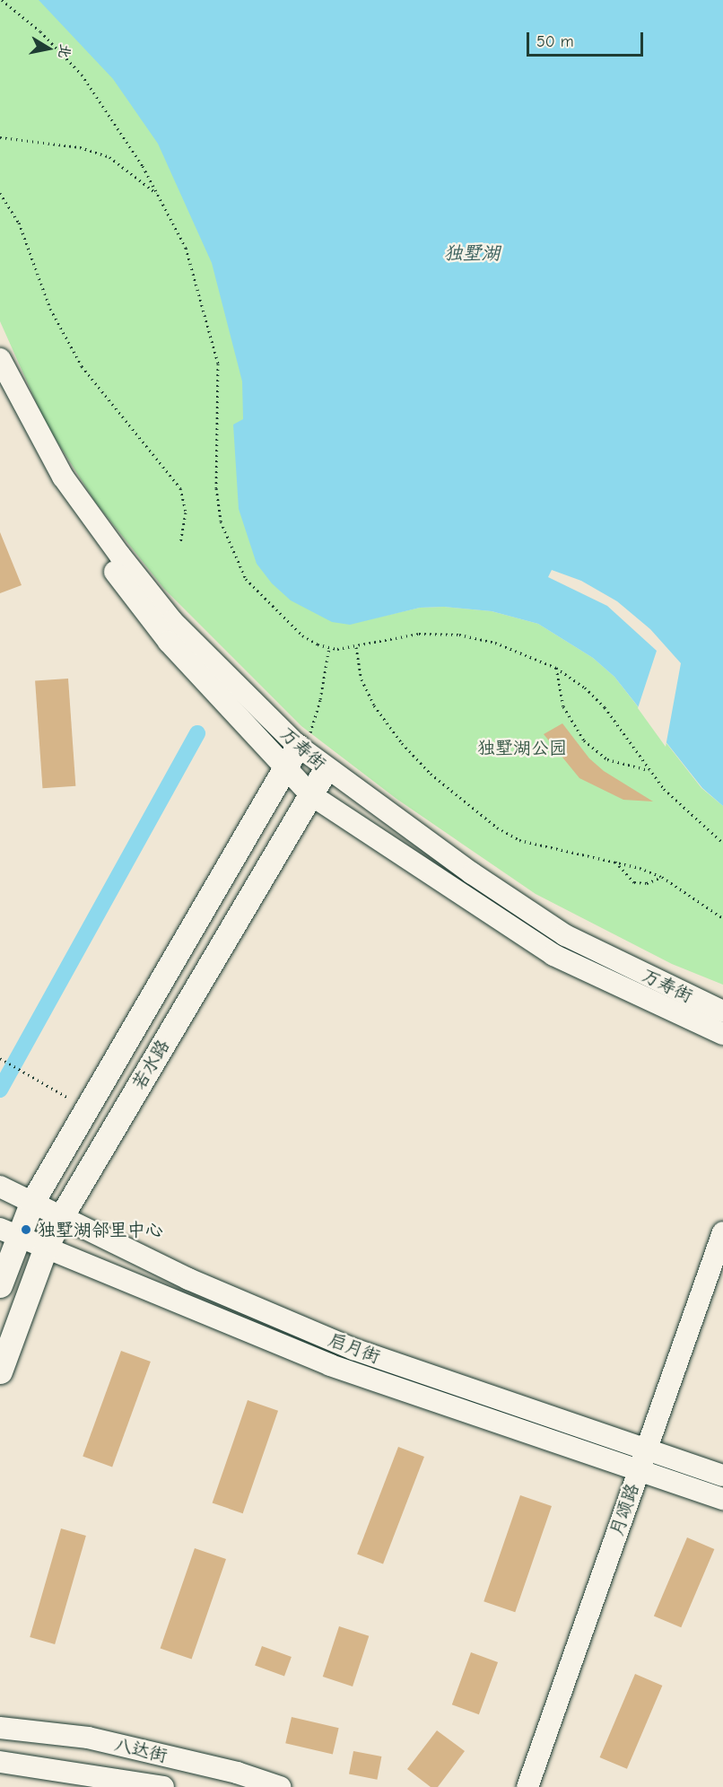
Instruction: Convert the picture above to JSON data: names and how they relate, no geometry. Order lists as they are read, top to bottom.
{
  "streets": {
    "main road": ["若水路"],
    "street": [
      "万寿街",
      "启月街",
      "月颂路",
      "八达街"
    ]
  },
  "crossings": [
    ["万寿街", "若水路"],
    ["若水路", "启月街"],
    ["启月街", "月颂路"]
  ],
  "water": ["独墅湖"],
  "parks": ["独墅湖公园"],
  "places": ["独墅湖邻里中心"],
  "scale_bar": "50 m",
  "north": "right"
}
